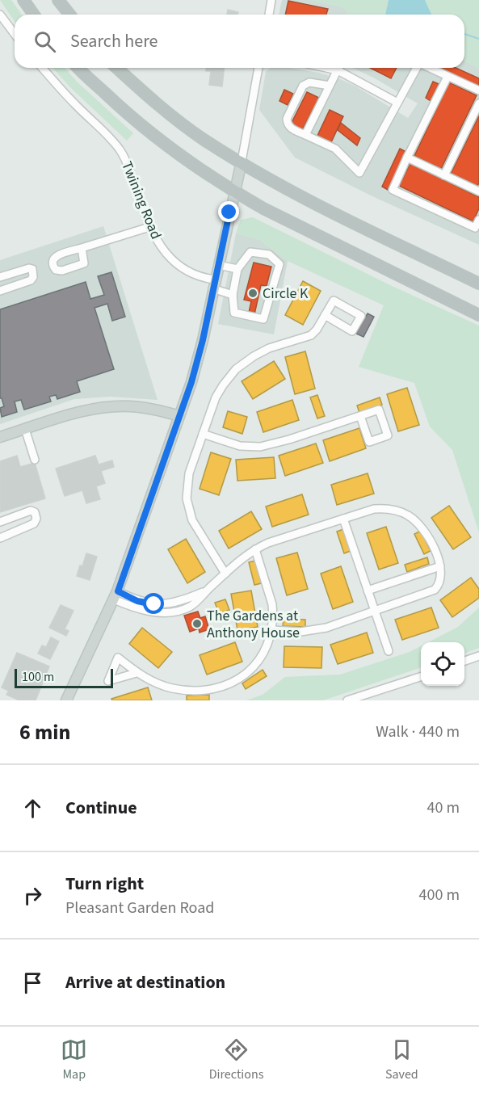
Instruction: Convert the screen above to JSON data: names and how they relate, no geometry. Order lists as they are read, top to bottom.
{
  "streets": {
    "street": ["Twining Road"]
  },
  "places": ["Circle K", "The Gardens at Anthony House"],
  "scale_bar": "100 m",
  "page": {
    "search": "Search here",
    "scale": "100 m",
    "heading": ["6 min", "Walk · 440 m"],
    "list": [
      ["Continue", "40 m"],
      ["Turn right", "Pleasant Garden Road", "400 m"],
      "Arrive at destination"
    ],
    "nav": ["Map", "Directions", "Saved"]
  }
}
